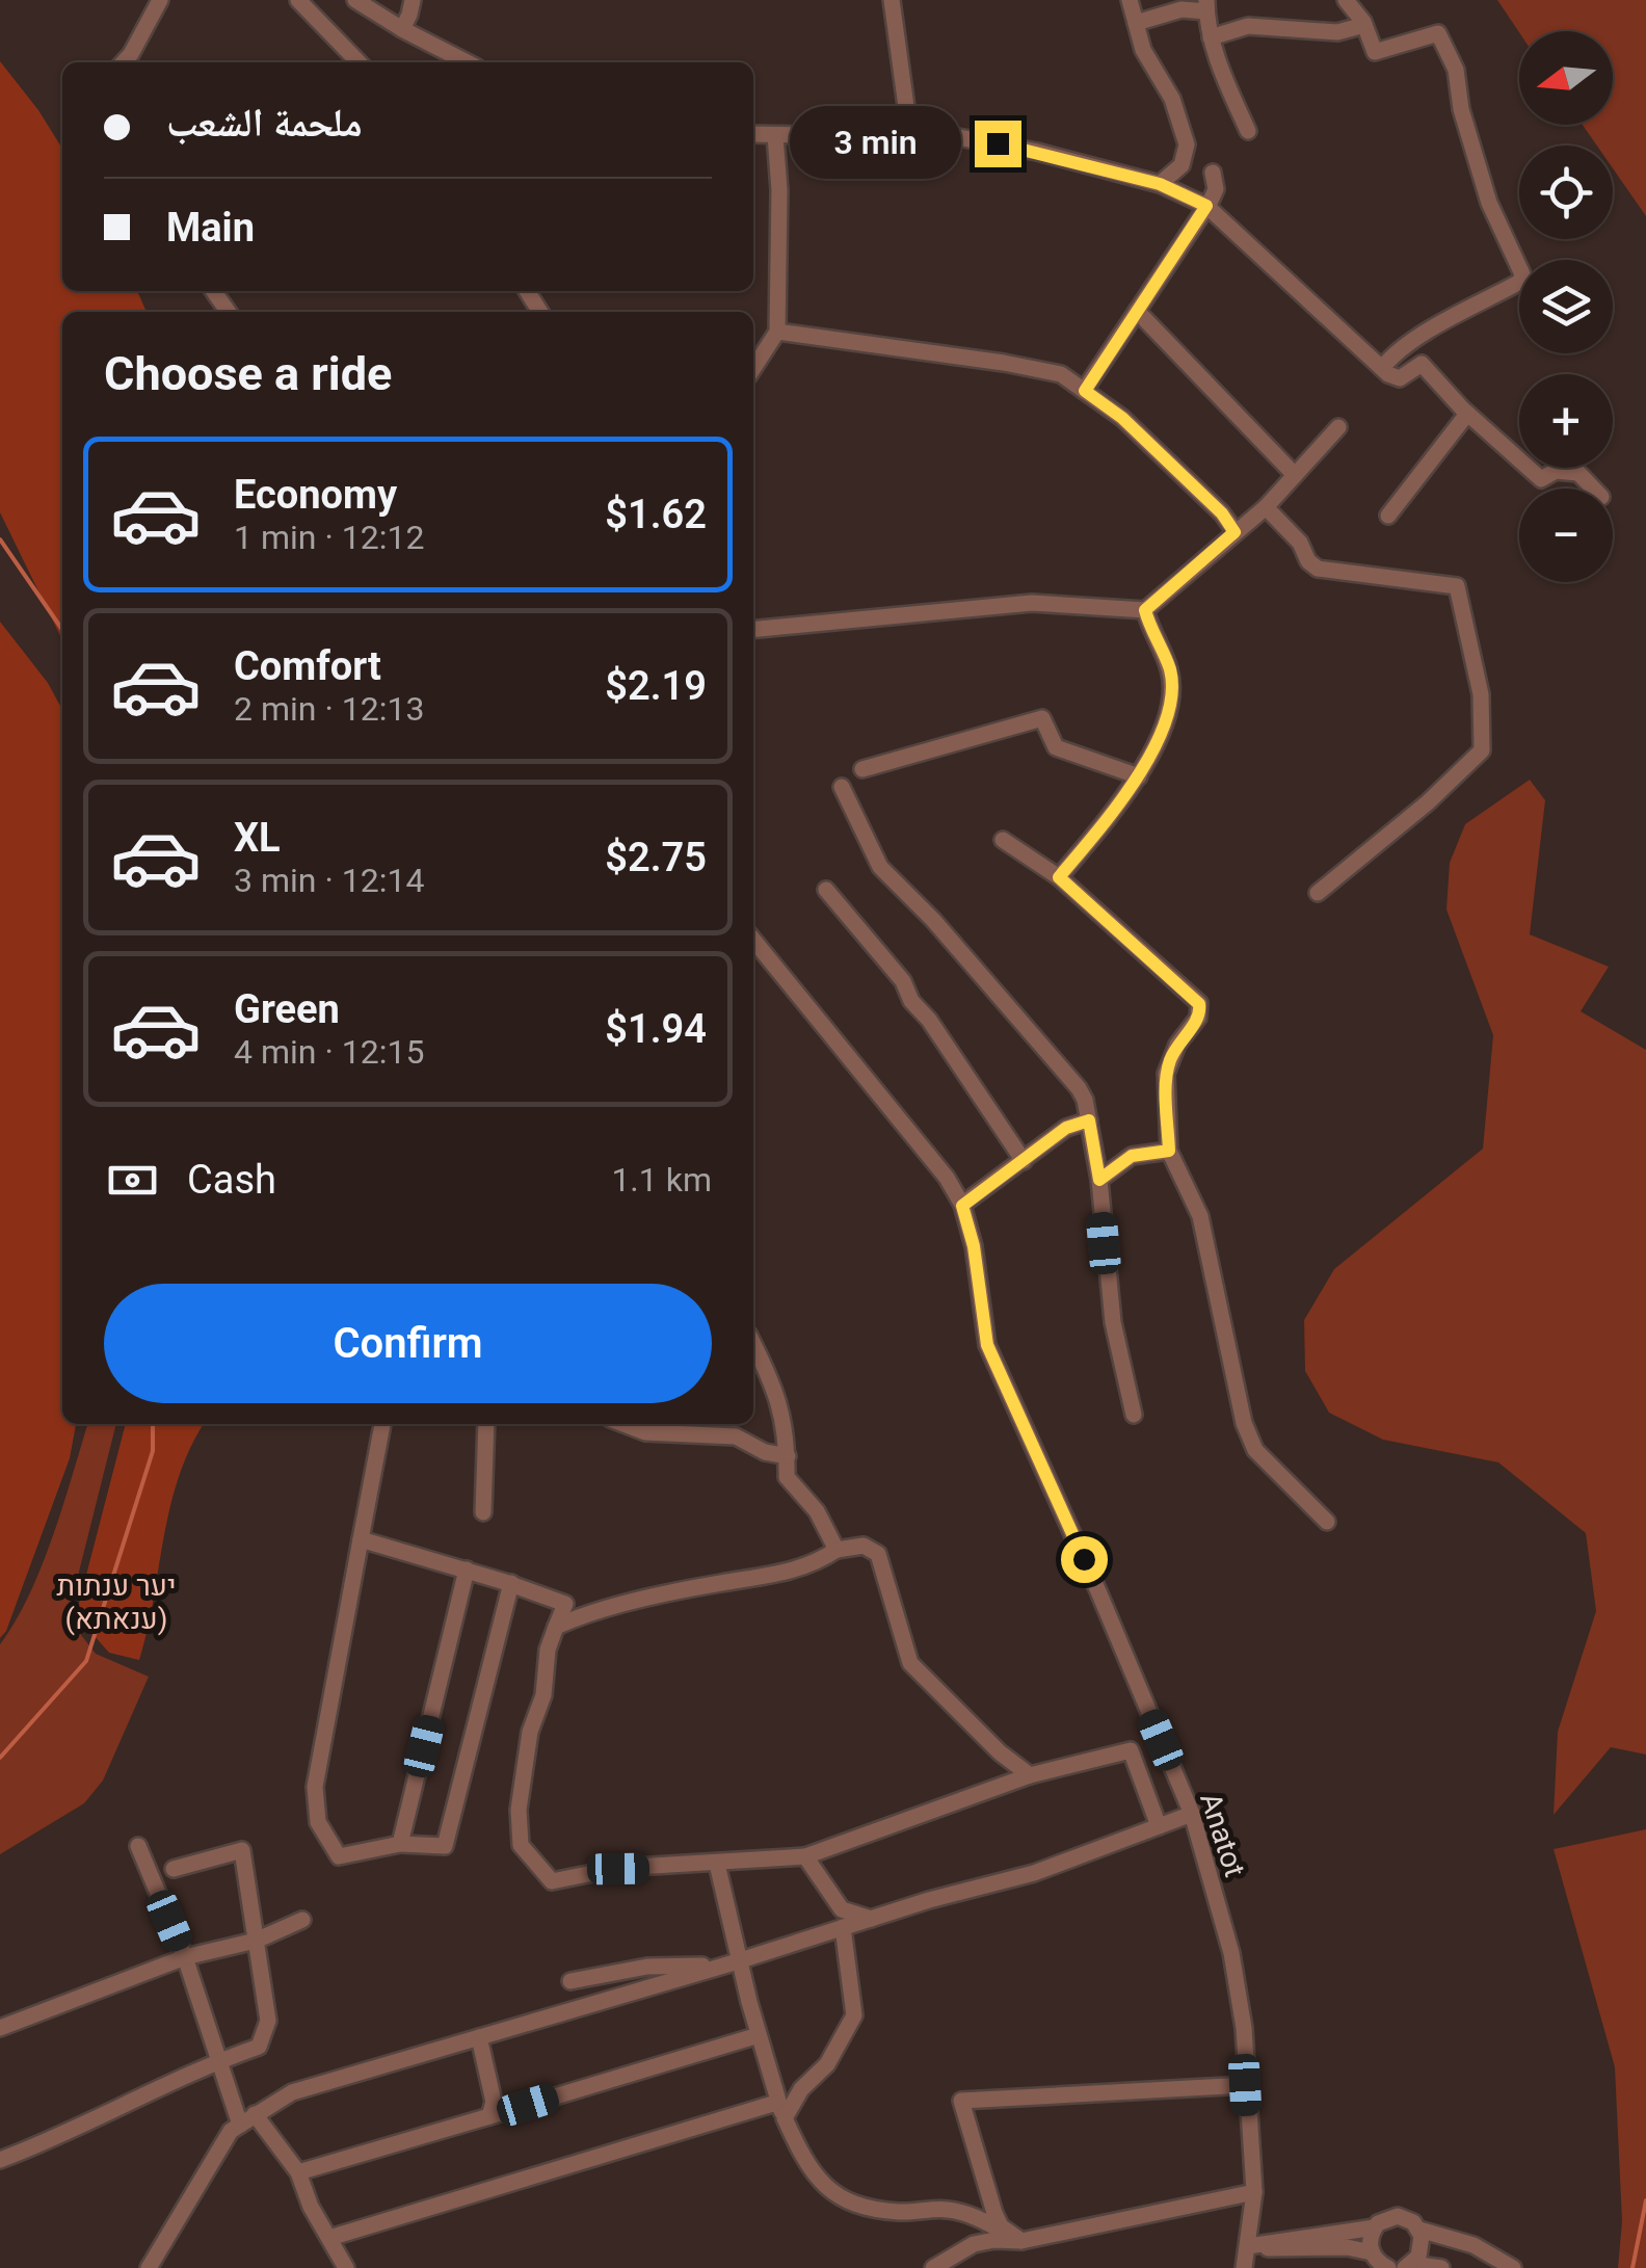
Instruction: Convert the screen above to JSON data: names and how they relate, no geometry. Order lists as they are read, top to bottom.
{
  "streets": {
    "street": ["Anatot"]
  },
  "parks": ["יער ענתות (ענאתא)"],
  "north": "left",
  "page": {
    "map_buttons": ["+", "−"],
    "banner": ["ملحمة الشعب", "Main"],
    "bubble": "3 min",
    "heading": "Choose a ride",
    "list": [
      {
        "name": "Economy",
        "note": "1 min · 12:12",
        "value": "$1.62"
      },
      {
        "name": "Comfort",
        "note": "2 min · 12:13",
        "value": "$2.19"
      },
      {
        "name": "XL",
        "note": "3 min · 12:14",
        "value": "$2.75"
      },
      {
        "name": "Green",
        "note": "4 min · 12:15",
        "value": "$1.94"
      }
    ],
    "pay": ["Cash", "1.1 km"],
    "buttons": "Confirm"
  }
}
